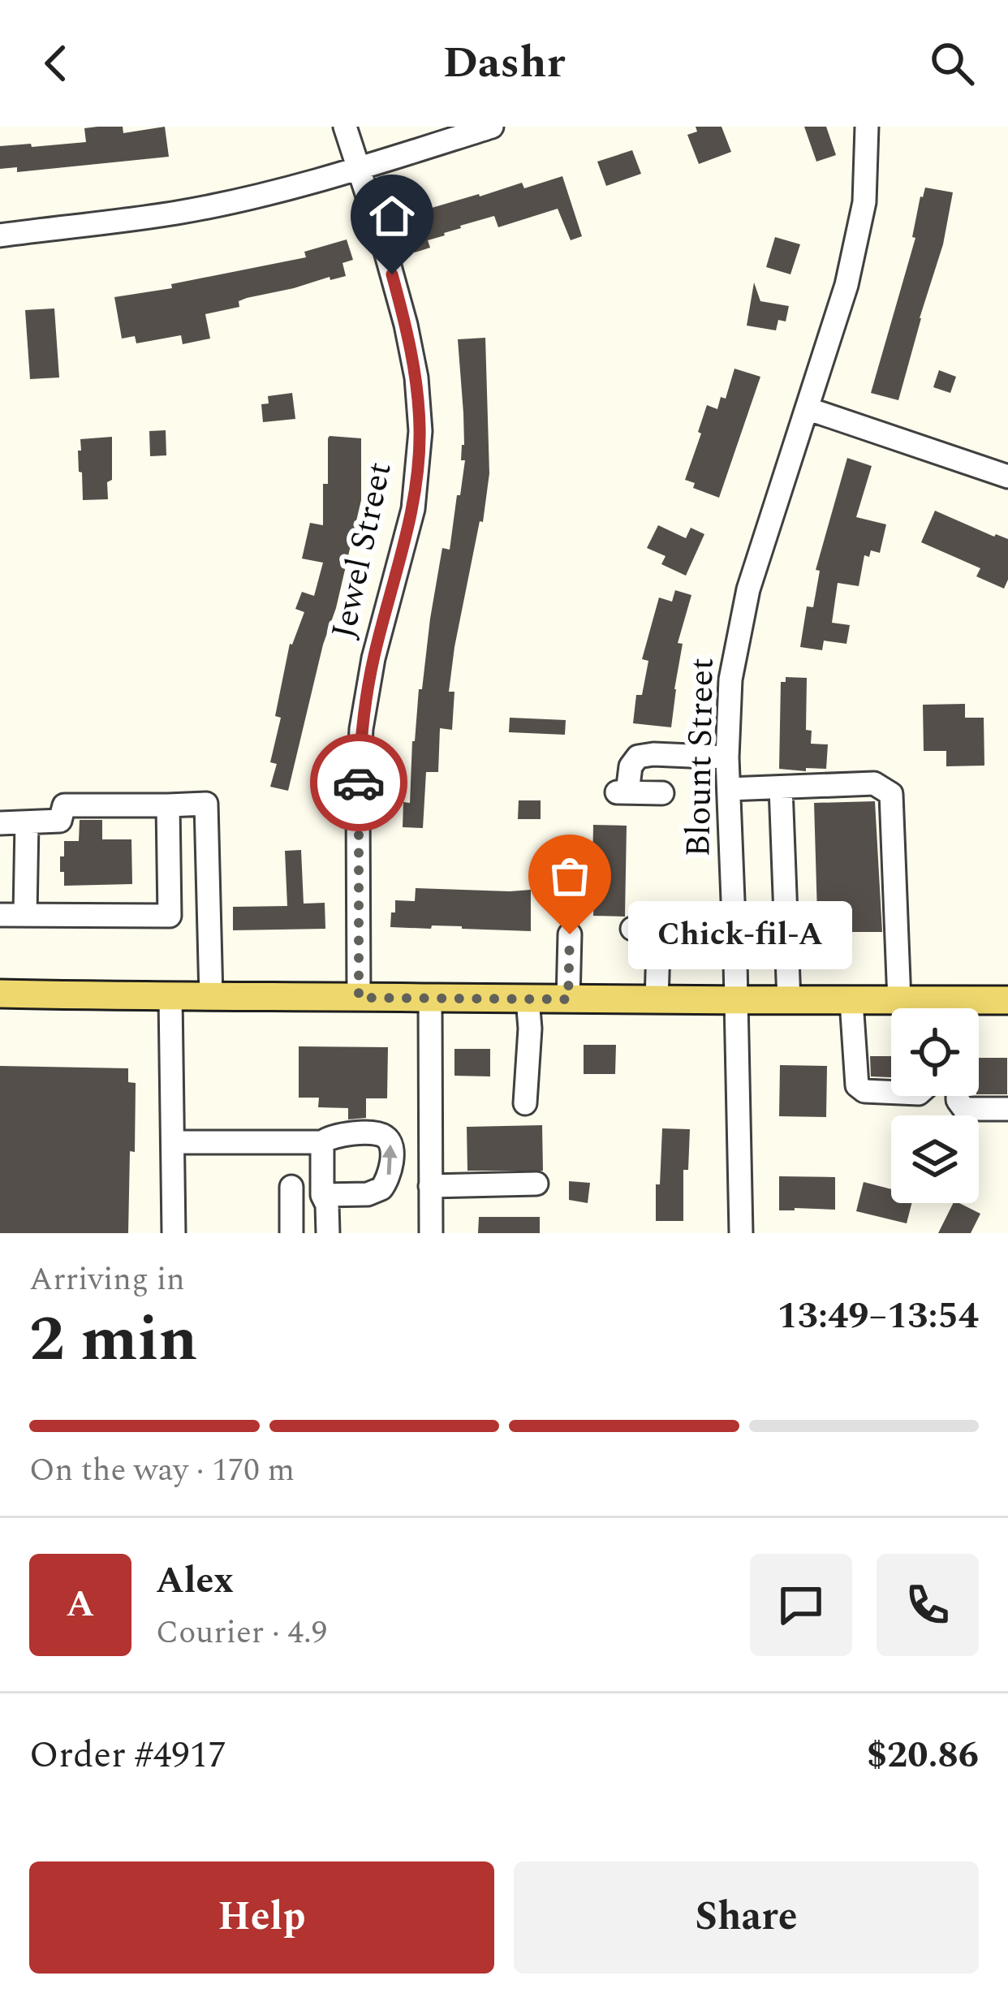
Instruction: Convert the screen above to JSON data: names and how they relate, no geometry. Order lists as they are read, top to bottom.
{
  "streets": {
    "street": ["Jewel Street", "Blount Street"]
  },
  "places": ["Chick-fil-A"],
  "page": {
    "header": "Dashr",
    "bubble": "Chick-fil-A",
    "heading": ["2 min", "Arriving in", "13:49–13:54"],
    "panel": [
      "Alex",
      "Courier · 4.9",
      "Order #4917",
      "$20.86"
    ],
    "bar": "On the way · 170 m",
    "round": "A",
    "buttons": ["Help", "Share"]
  }
}
